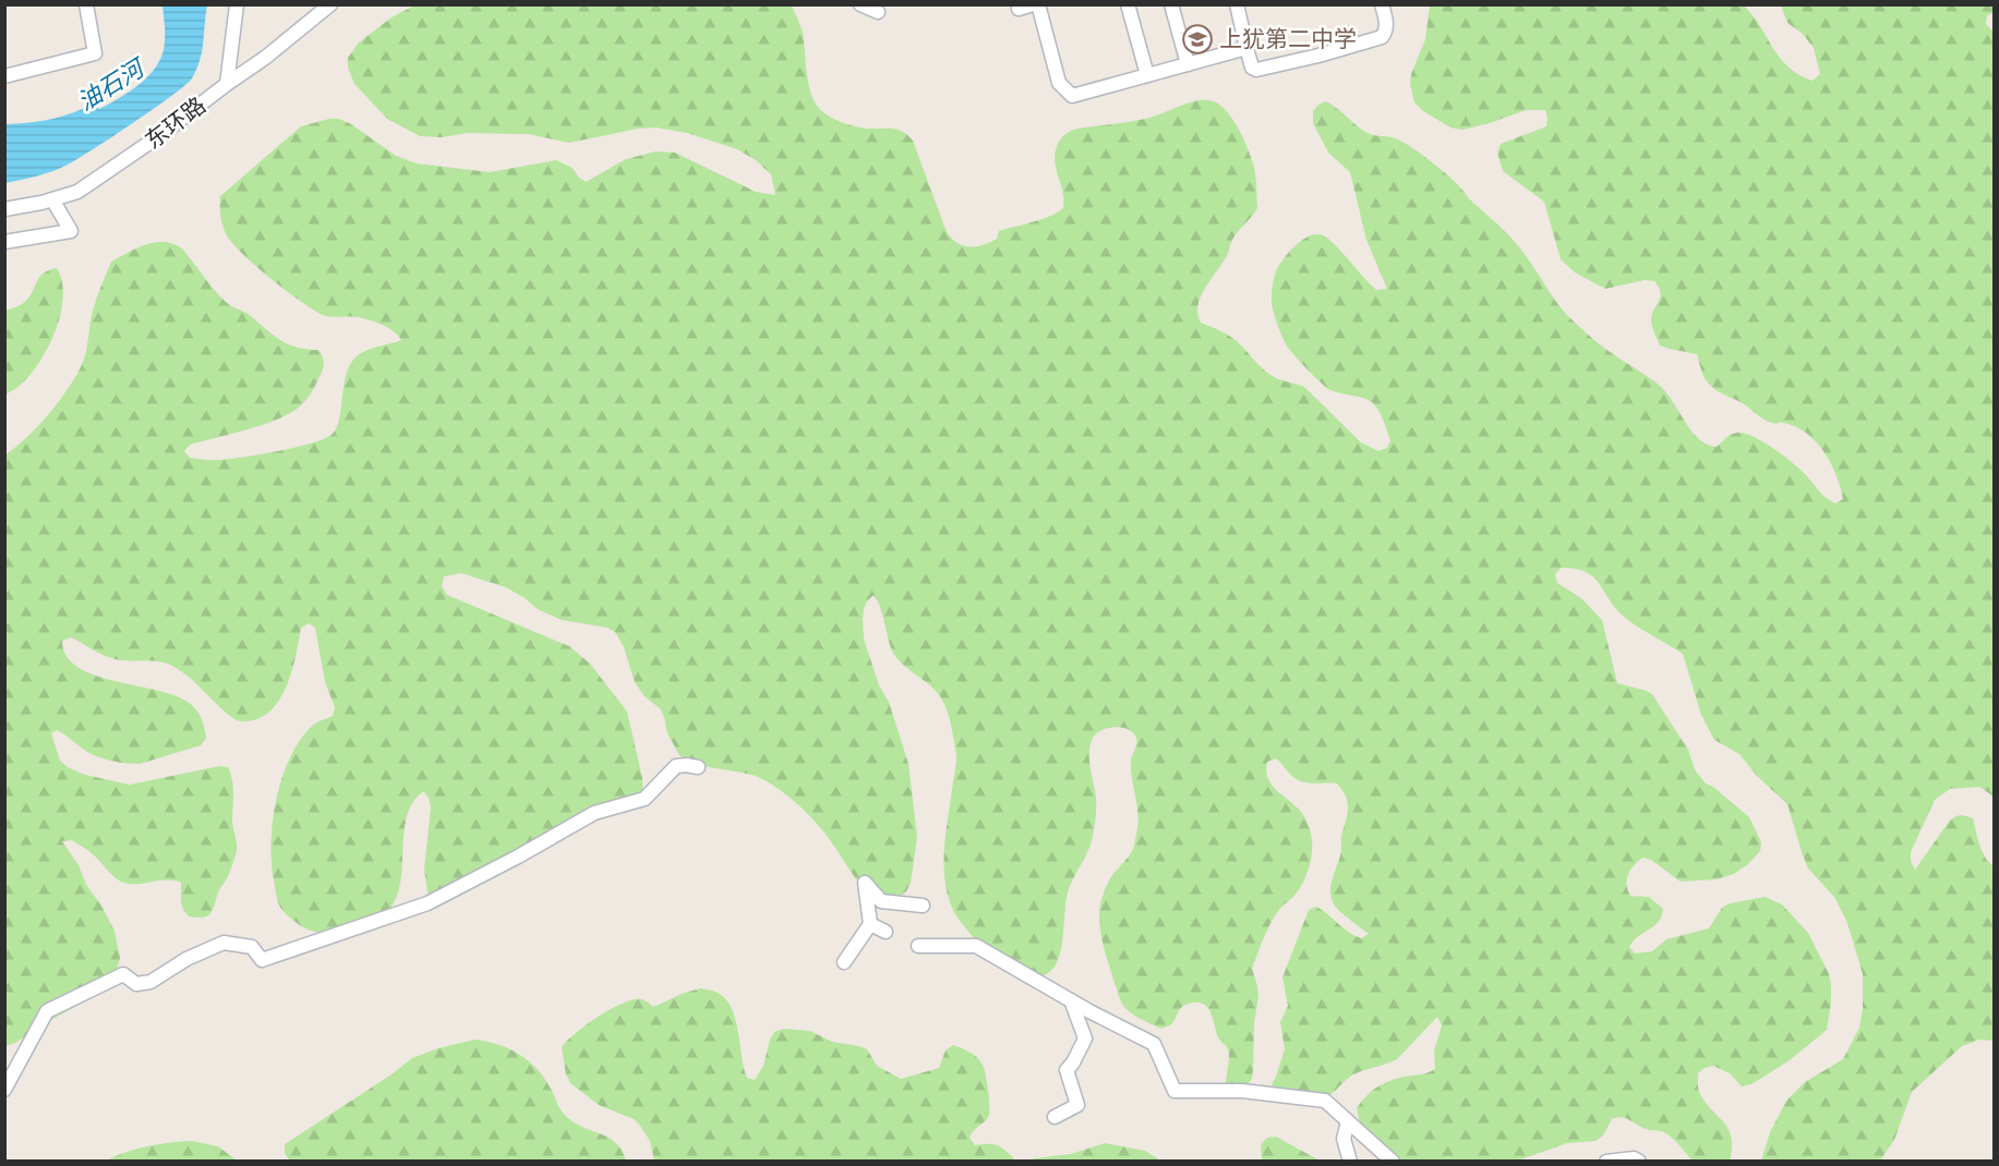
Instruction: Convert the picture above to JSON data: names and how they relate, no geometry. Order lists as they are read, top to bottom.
{
  "streets": {
    "street": ["东环路"]
  },
  "water": ["油石河"],
  "places": {
    "school or university": ["上犹第二中学"]
  }
}
